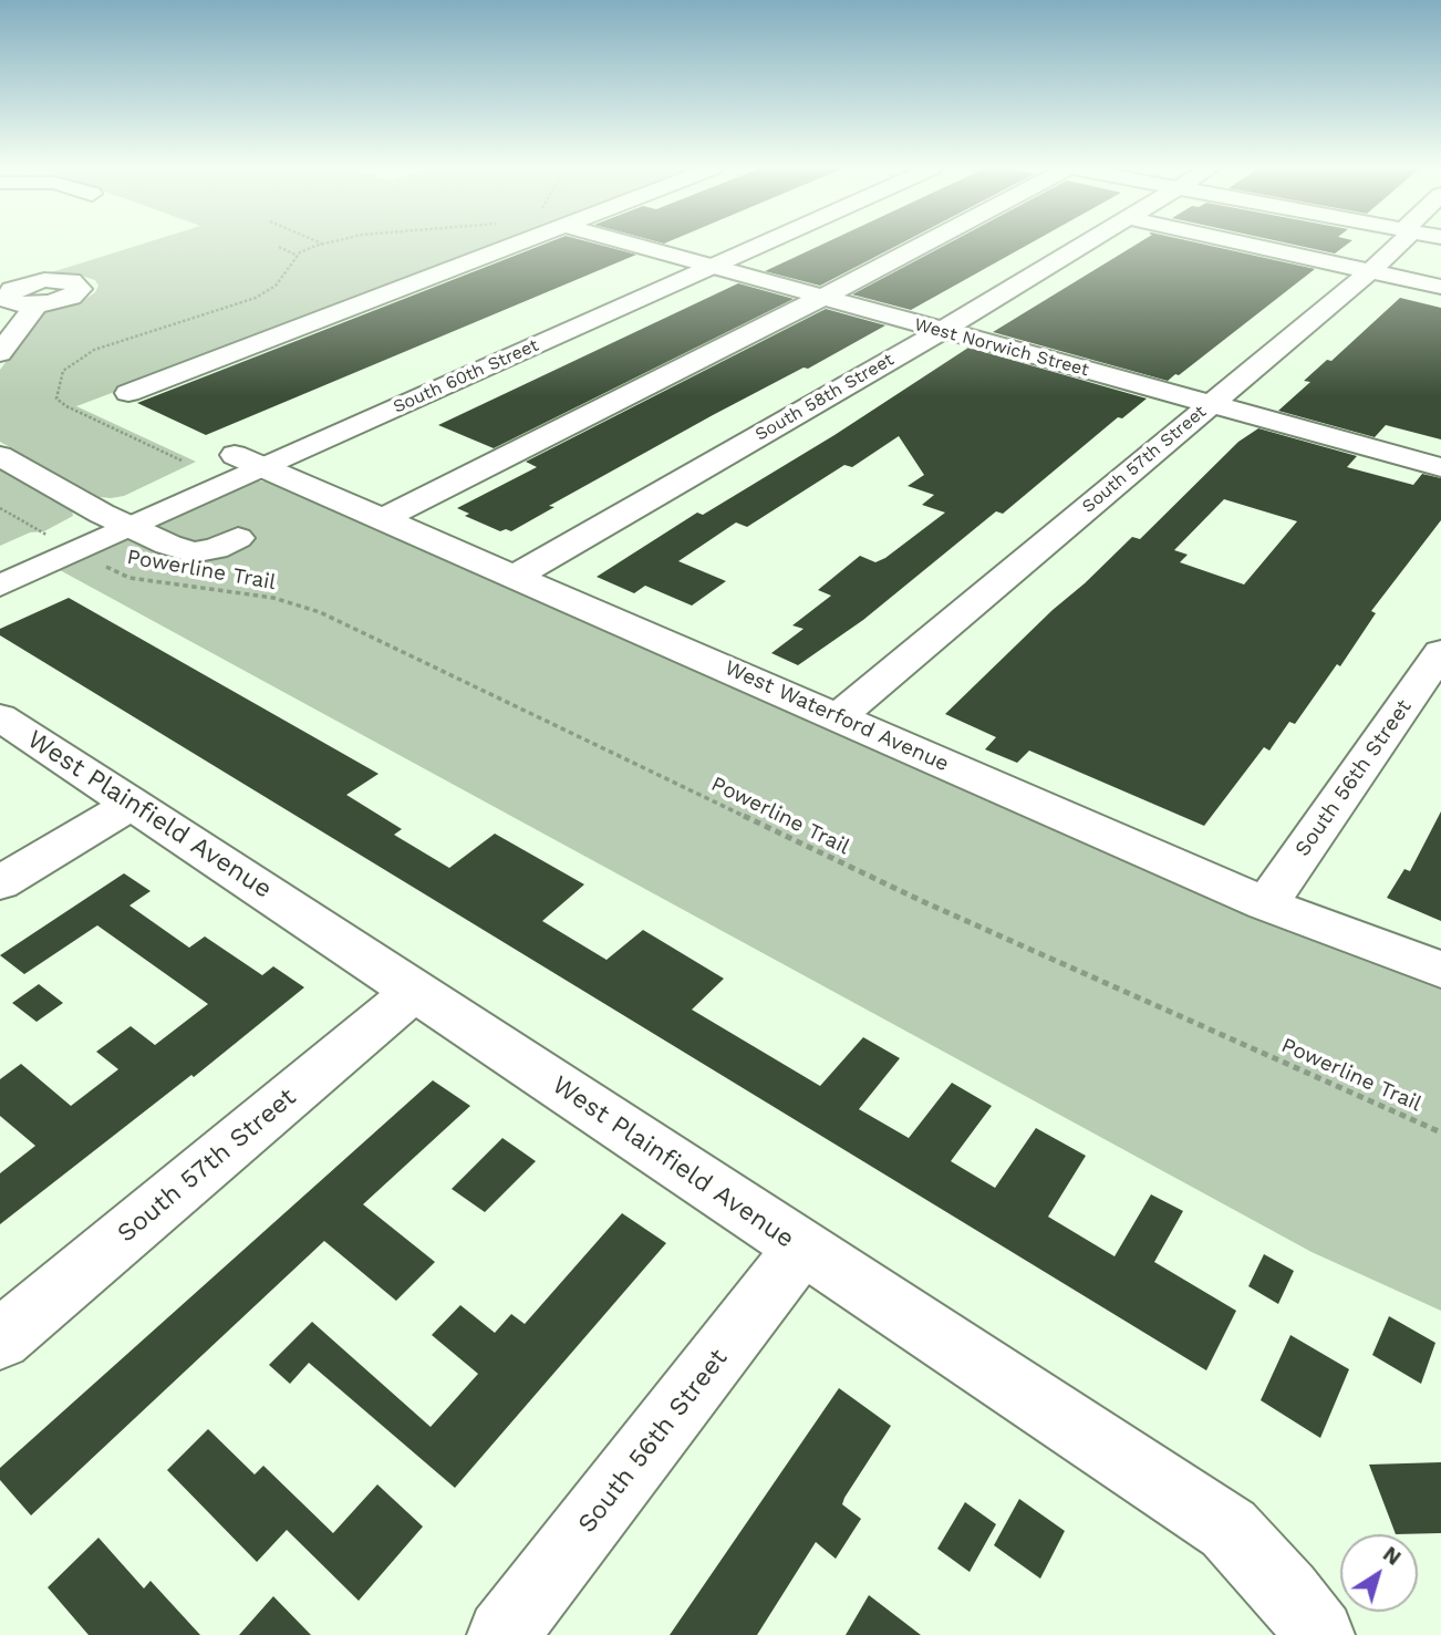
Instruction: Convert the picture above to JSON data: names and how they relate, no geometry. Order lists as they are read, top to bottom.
{
  "streets": {
    "street": [
      "West Norwich Street",
      "South 60th Street",
      "South 58th Street",
      "South 57th Street",
      "West Waterford Avenue",
      "South 56th Street",
      "West Plainfield Avenue"
    ],
    "path": ["Powerline Trail"]
  },
  "crossings": [
    ["West Norwich Street", "South 60th Street"],
    ["West Norwich Street", "South 58th Street"],
    ["West Norwich Street", "South 57th Street"],
    ["South 60th Street", "West Waterford Avenue"],
    ["South 58th Street", "West Waterford Avenue"],
    ["South 57th Street", "West Waterford Avenue"],
    ["South 57th Street", "West Plainfield Avenue"],
    ["West Waterford Avenue", "South 56th Street"],
    ["South 56th Street", "West Plainfield Avenue"]
  ],
  "north": "top right"
}
